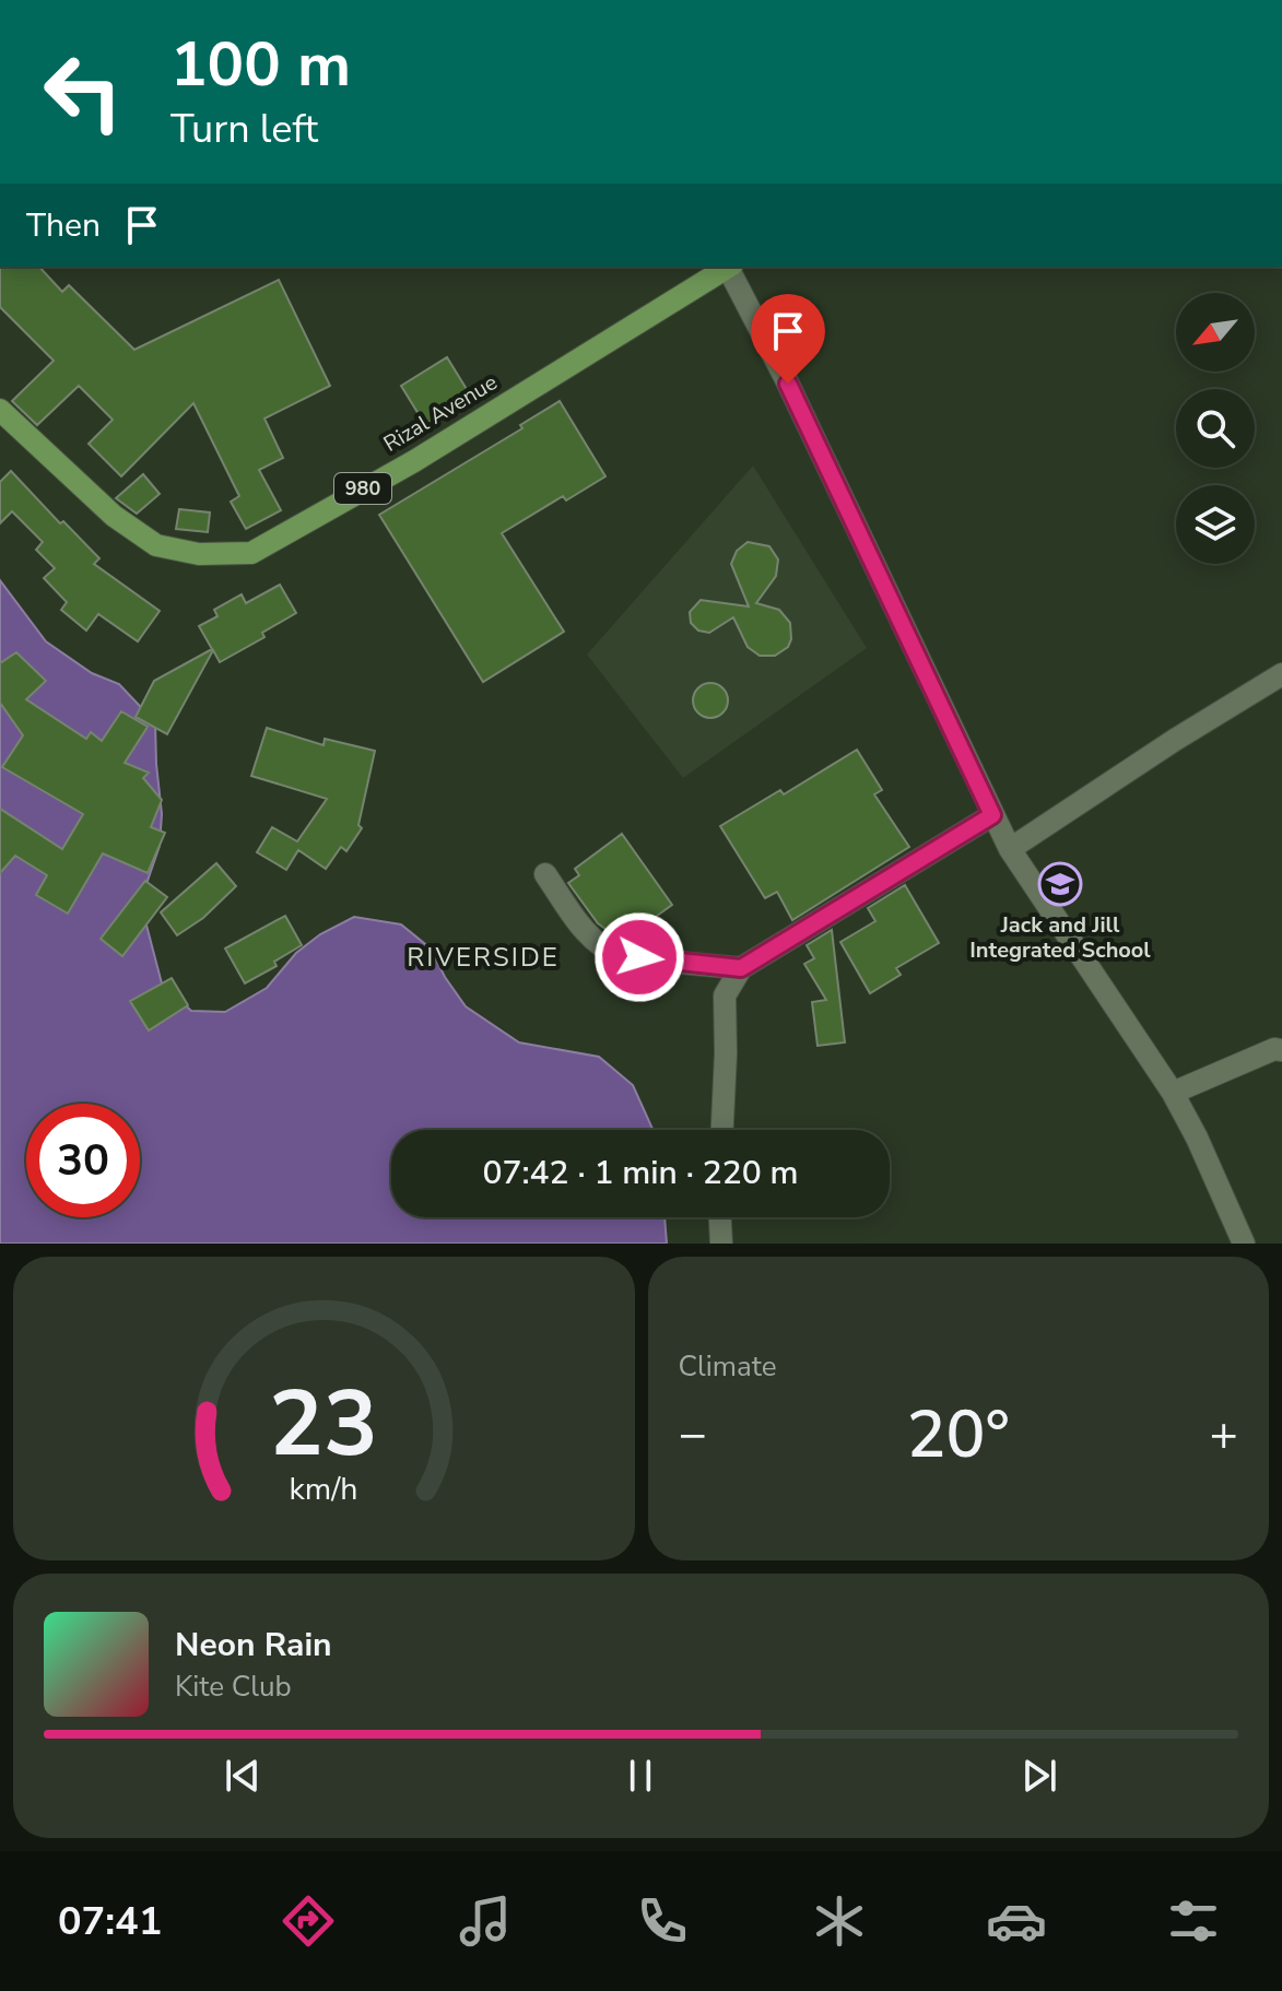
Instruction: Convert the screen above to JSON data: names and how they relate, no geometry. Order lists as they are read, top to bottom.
{
  "streets": {
    "main road": ["Rizal Avenue", "980"]
  },
  "districts": ["RIVERSIDE"],
  "places": {
    "school or university": ["Jack and Jill Integrated School"]
  },
  "north": "bottom left",
  "page": {
    "turn": ["100 m", "Turn left"],
    "then": "Then",
    "limit": "30",
    "trip": "07:42 · 1 min · 220 m",
    "tile": "Climate",
    "heat": ["−", "20°", "+"],
    "song": ["Neon Rain", "Kite Club"],
    "tabs": "07:41",
    "gauge": ["23", "km/h"]
  }
}
